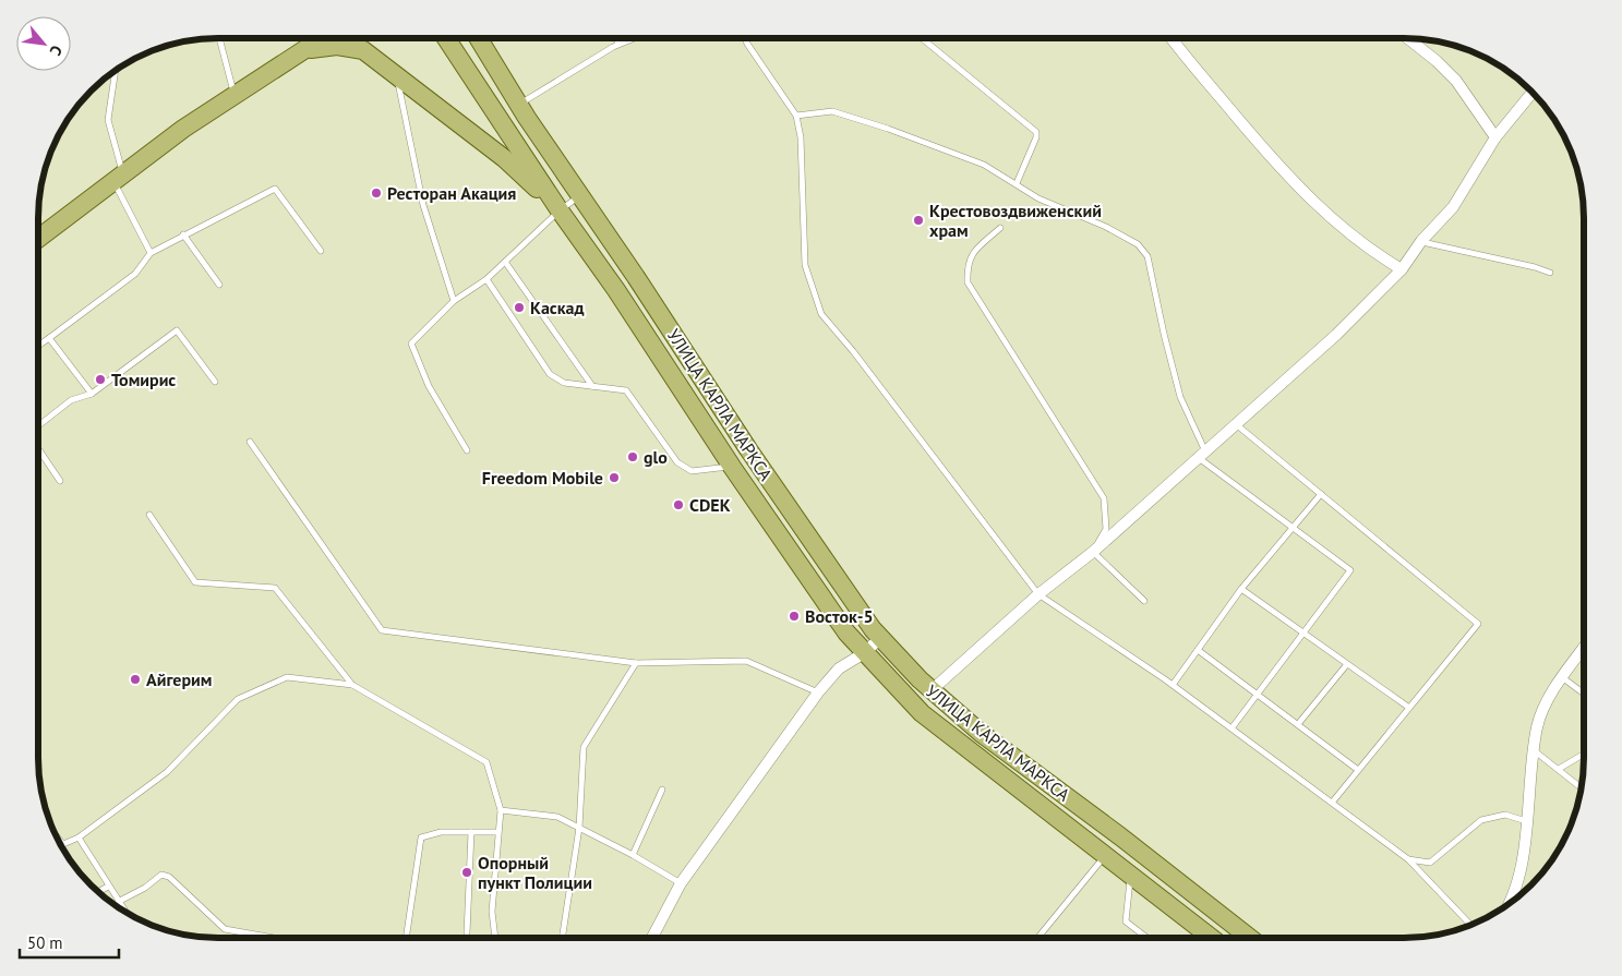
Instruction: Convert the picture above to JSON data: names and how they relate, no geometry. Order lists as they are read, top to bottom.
{
  "streets": {
    "main road": ["УЛИЦА КАРЛА МАРКСА"]
  },
  "places": [
    "Ресторан Акация",
    "Крестовоздвиженский храм",
    "Каскад",
    "Томирис",
    "glo",
    "Freedom Mobile",
    "CDEK",
    "Восток-5",
    "Айгерим",
    "Опорный пункт Полиции"
  ],
  "scale_bar": "50 m",
  "north": "bottom right"
}
